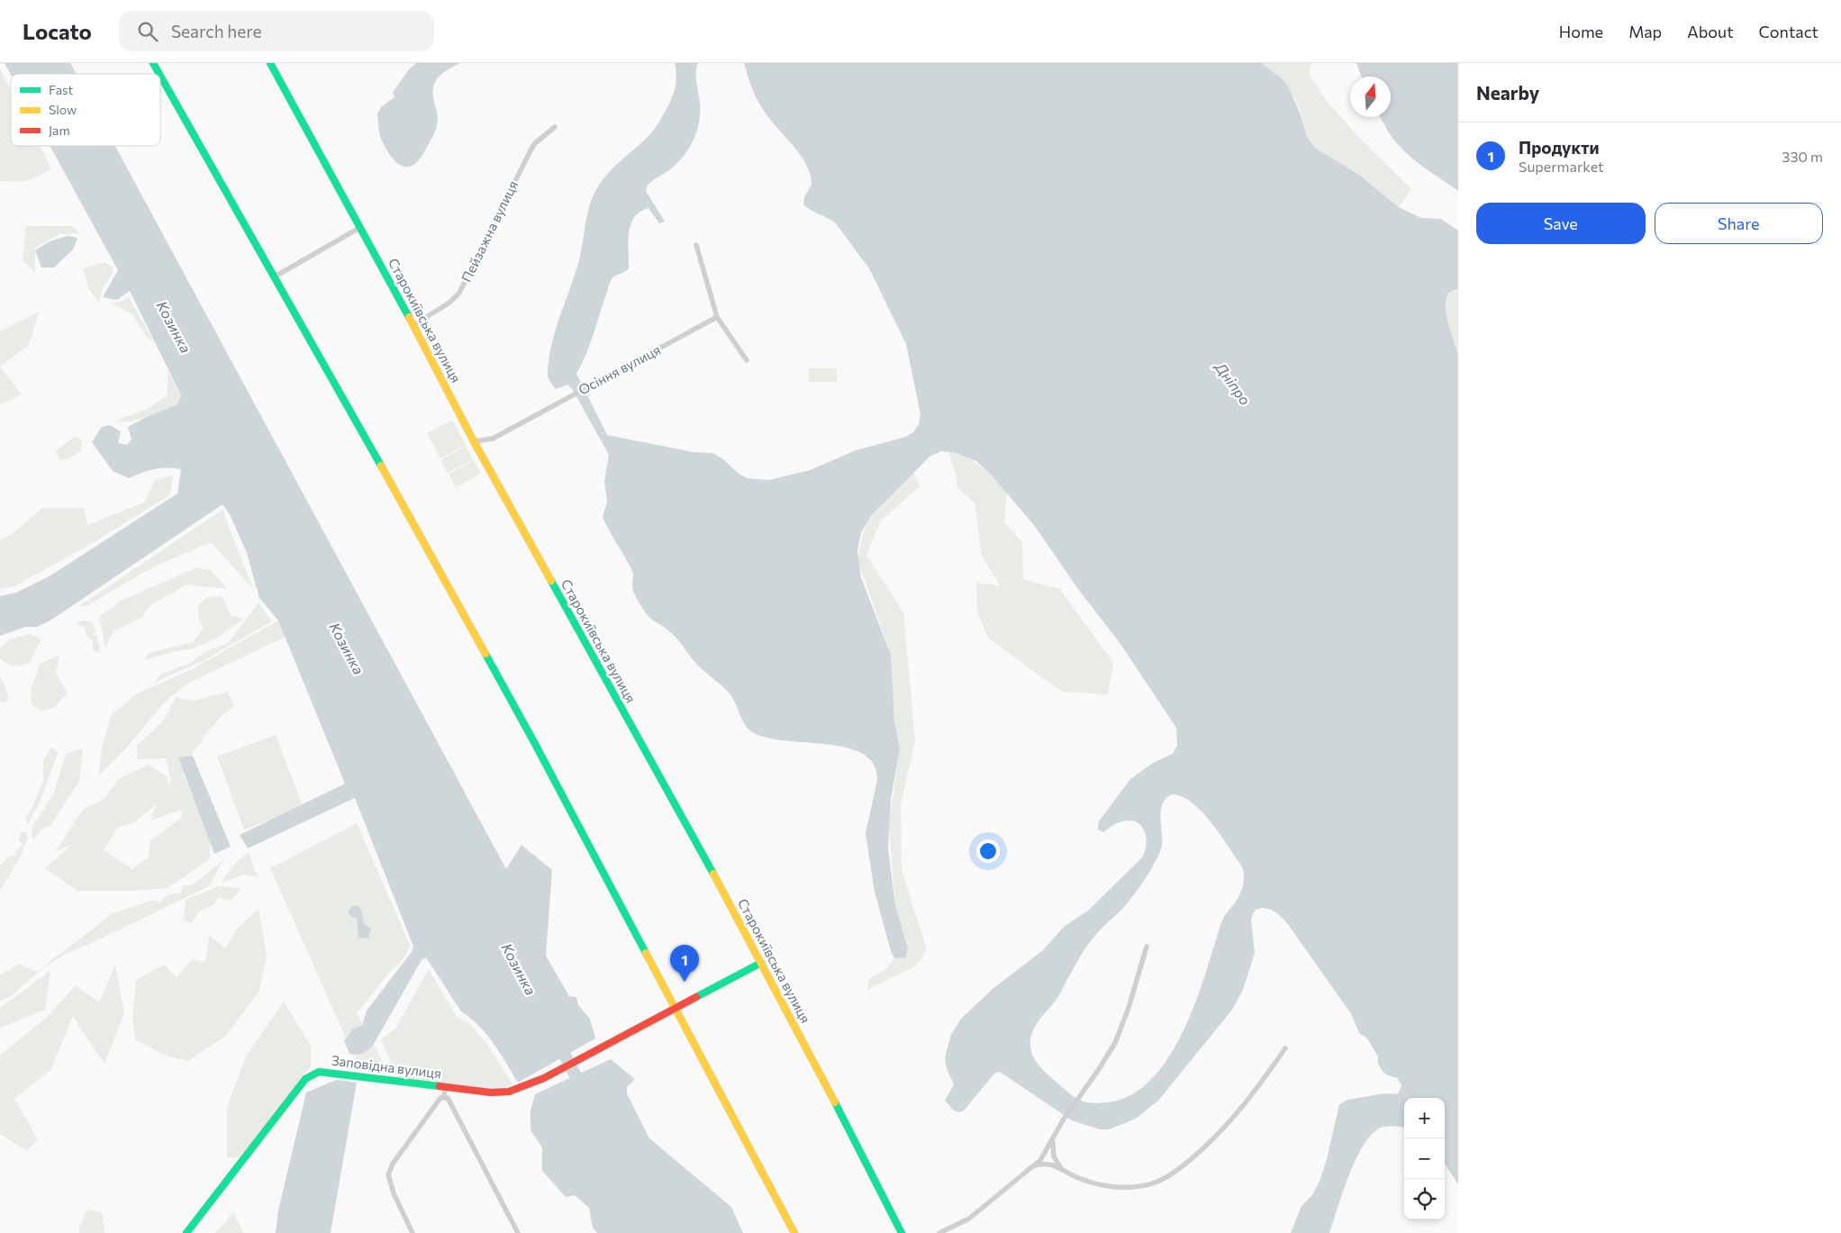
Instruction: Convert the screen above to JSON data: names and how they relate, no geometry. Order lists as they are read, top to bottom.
{
  "streets": {
    "street": [
      "Пейзажна вулиця",
      "Старокиївська вулиця",
      "Осіння вулиця",
      "Заповідна вулиця"
    ]
  },
  "crossings": [
    ["Пейзажна вулиця", "Старокиївська вулиця"],
    ["Старокиївська вулиця", "Осіння вулиця"],
    ["Старокиївська вулиця", "Заповідна вулиця"]
  ],
  "water": ["Козинка", "Дніпро"],
  "legend": ["Fast", "Slow", "Jam"],
  "north": "top",
  "page": {
    "header": "Locato",
    "search": "Search here",
    "nav": [
      "Home",
      "Map",
      "About",
      "Contact"
    ],
    "heading": "Nearby",
    "list": [
      {
        "mark": "1",
        "name": "Продукти",
        "note": "Supermarket",
        "value": "330 m"
      }
    ],
    "buttons": ["Save", "Share"],
    "pins": "1",
    "map_buttons": ["+", "−"]
  }
}
